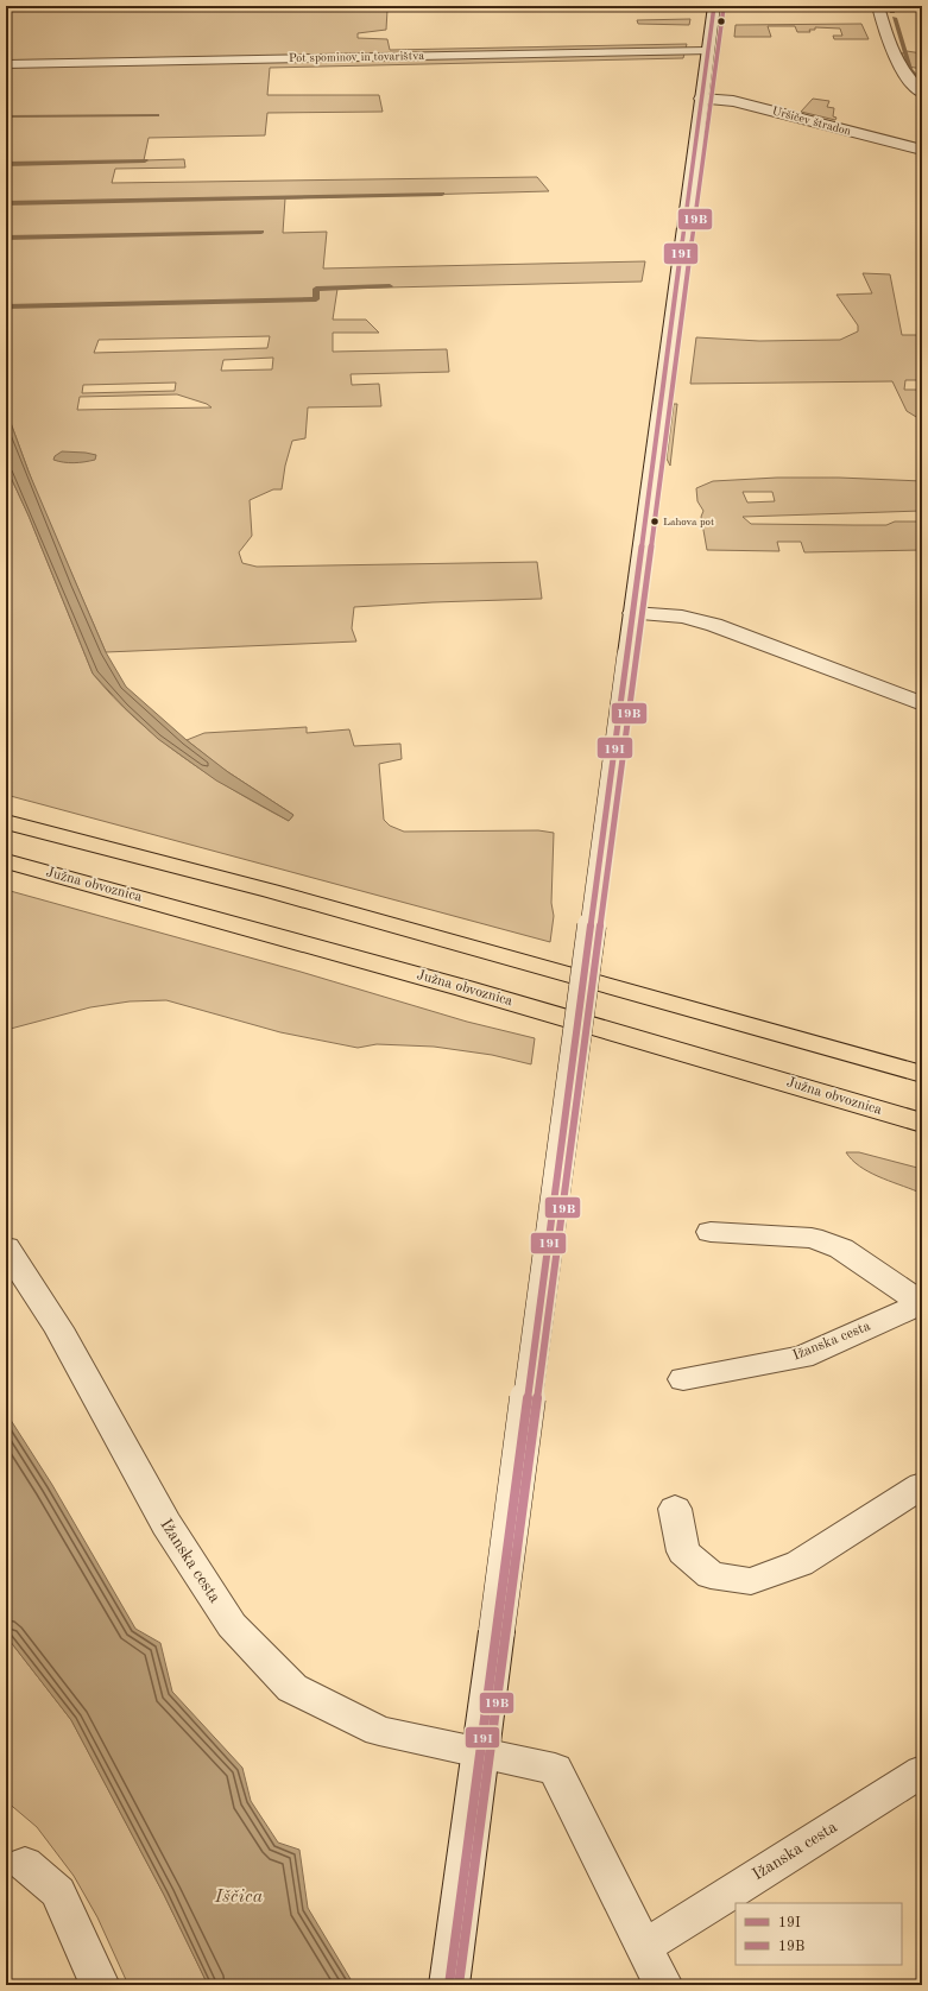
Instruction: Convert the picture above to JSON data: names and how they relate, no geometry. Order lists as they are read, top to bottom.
{
  "streets": {
    "highway": ["Južna obvoznica"],
    "street": ["Pot spominov in tovarištva", "Uršičev štradon", "Ižanska cesta"]
  },
  "water": ["Iščica"],
  "places": ["Lahova pot"],
  "lines": ["transit line 19I", "transit line 19B"],
  "legend": ["19I", "19B"]
}
